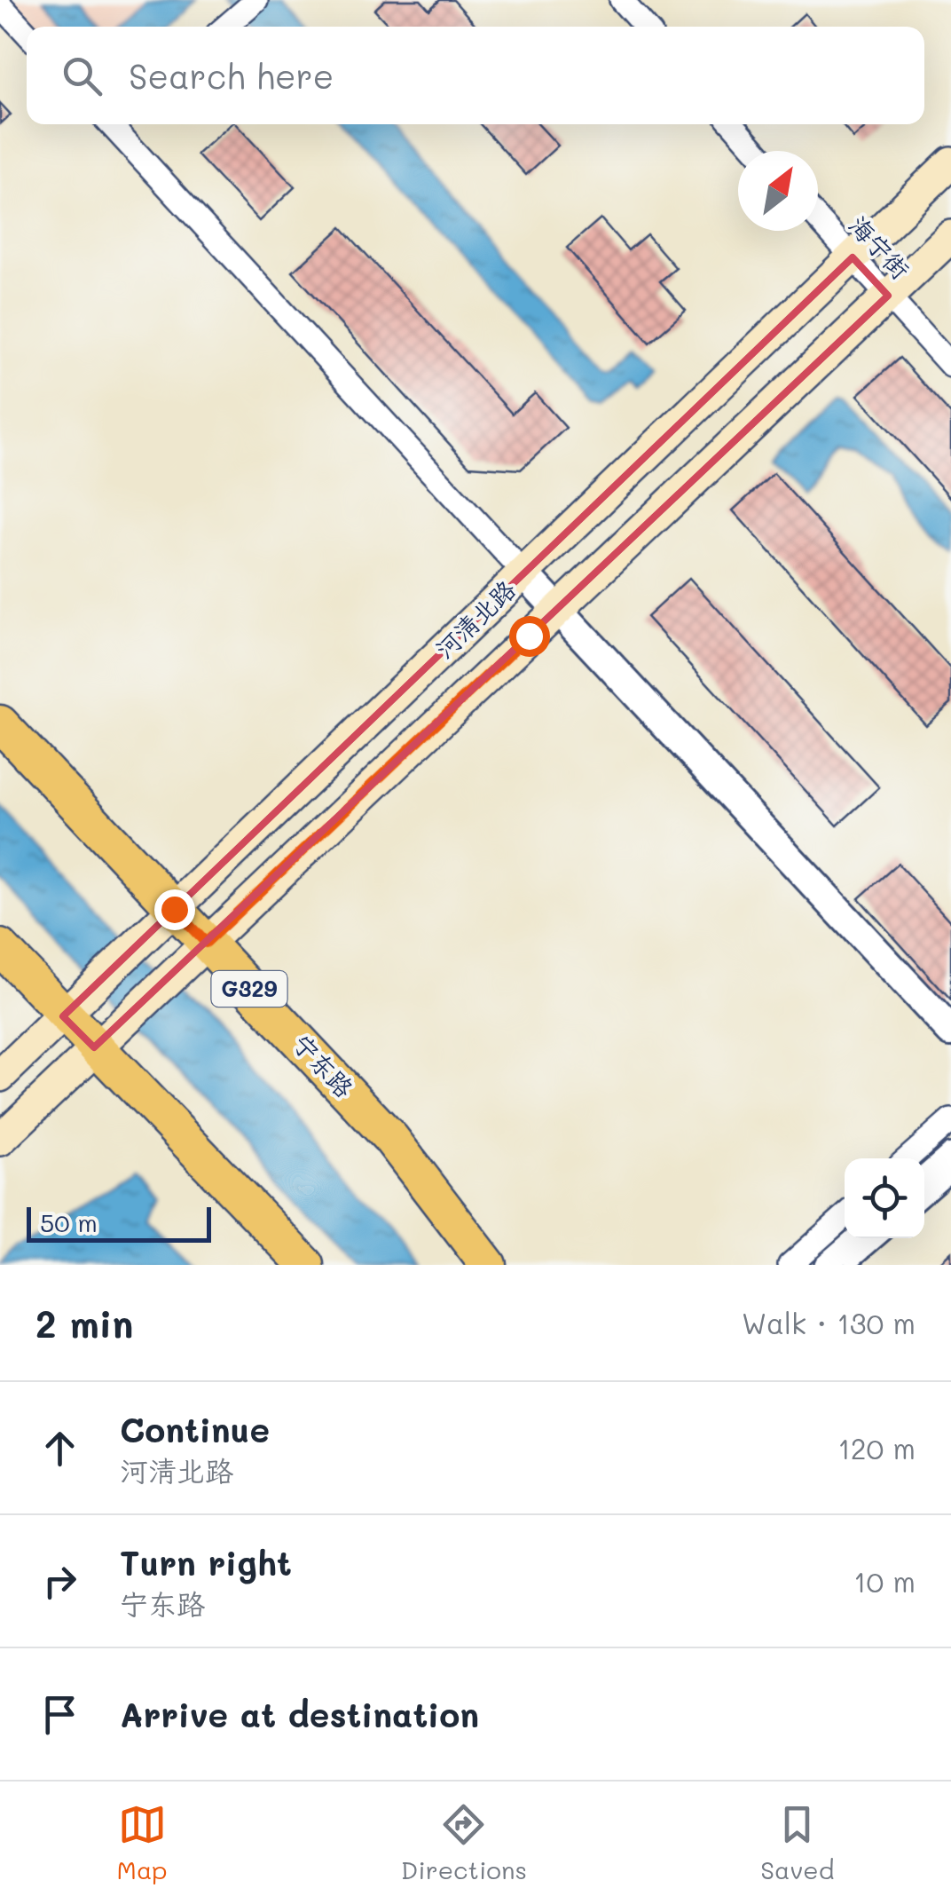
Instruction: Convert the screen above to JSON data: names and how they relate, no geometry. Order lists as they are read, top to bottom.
{
  "streets": {
    "main road": ["河清北路", "G329", "宁东路"],
    "street": ["海宁街"]
  },
  "crossings": [
    ["海宁街", "河清北路"],
    ["河清北路", "宁东路"]
  ],
  "scale_bar": "50 m",
  "north": "top right",
  "page": {
    "search": "Search here",
    "scale": "50 m",
    "heading": ["2 min", "Walk · 130 m"],
    "list": [
      ["Continue", "河清北路", "120 m"],
      ["Turn right", "宁东路", "10 m"],
      "Arrive at destination"
    ],
    "nav": ["Map", "Directions", "Saved"]
  }
}
